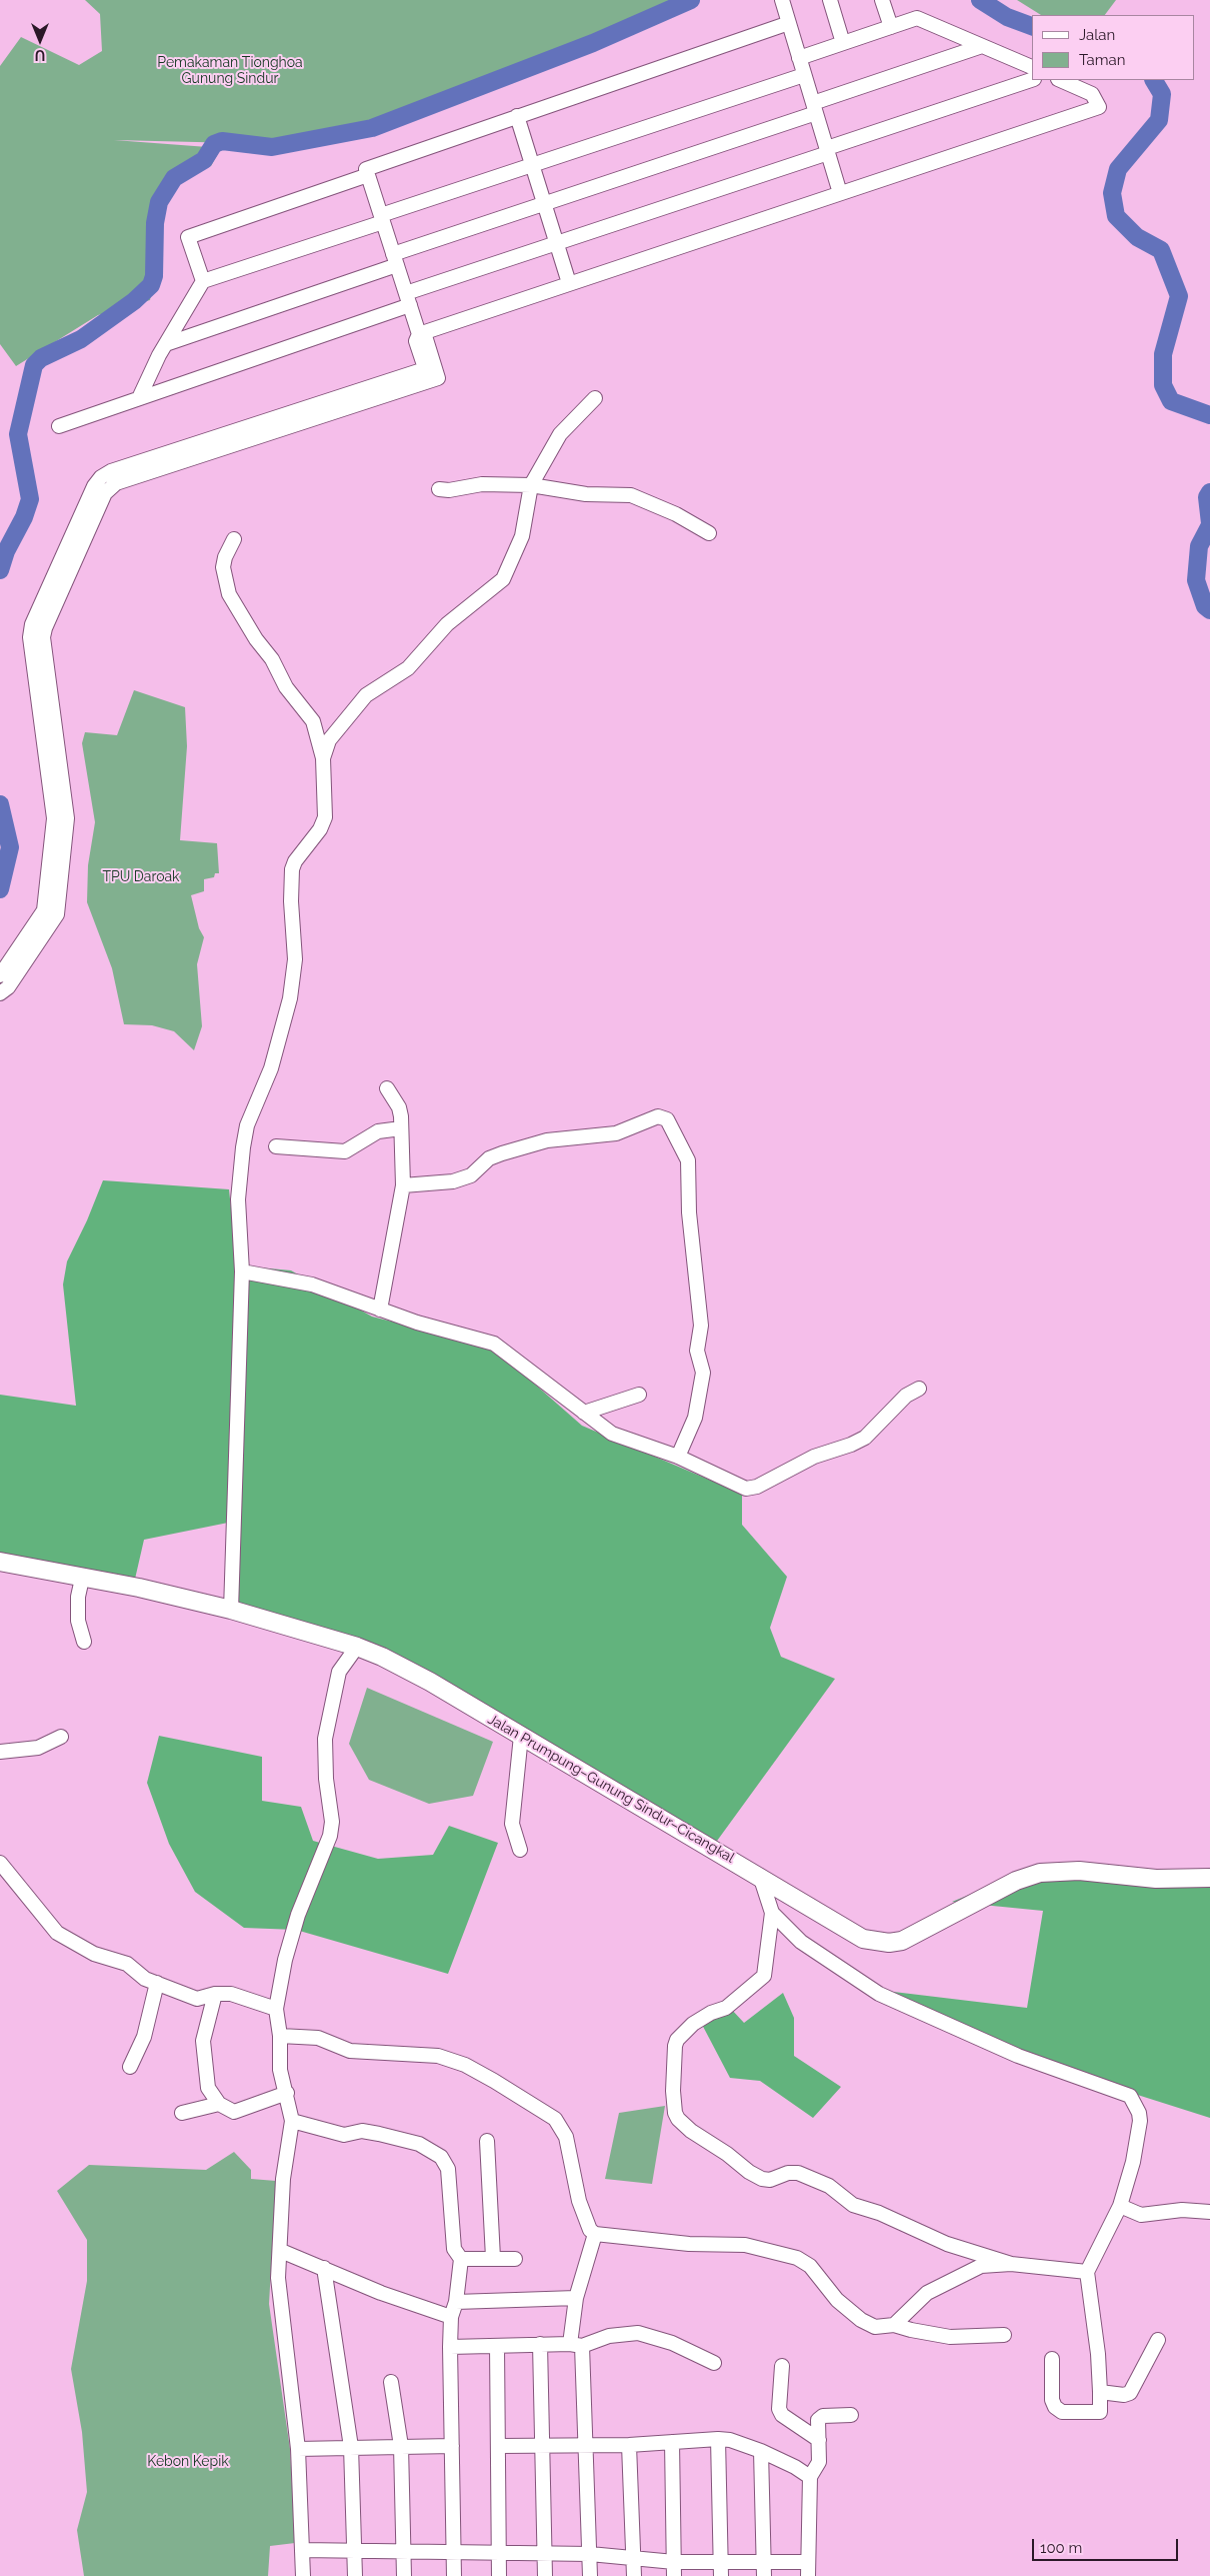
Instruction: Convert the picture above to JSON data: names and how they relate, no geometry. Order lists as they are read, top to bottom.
{
  "streets": {
    "main road": ["Jalan Prumpung–Gunung Sindur–Cicangkal"]
  },
  "parks": ["Pemakaman Tionghoa Gunung Sindur", "TPU Daroak", "Kebon Kepik"],
  "legend": ["Jalan", "Taman"],
  "scale_bar": "100 m",
  "north": "bottom"
}
